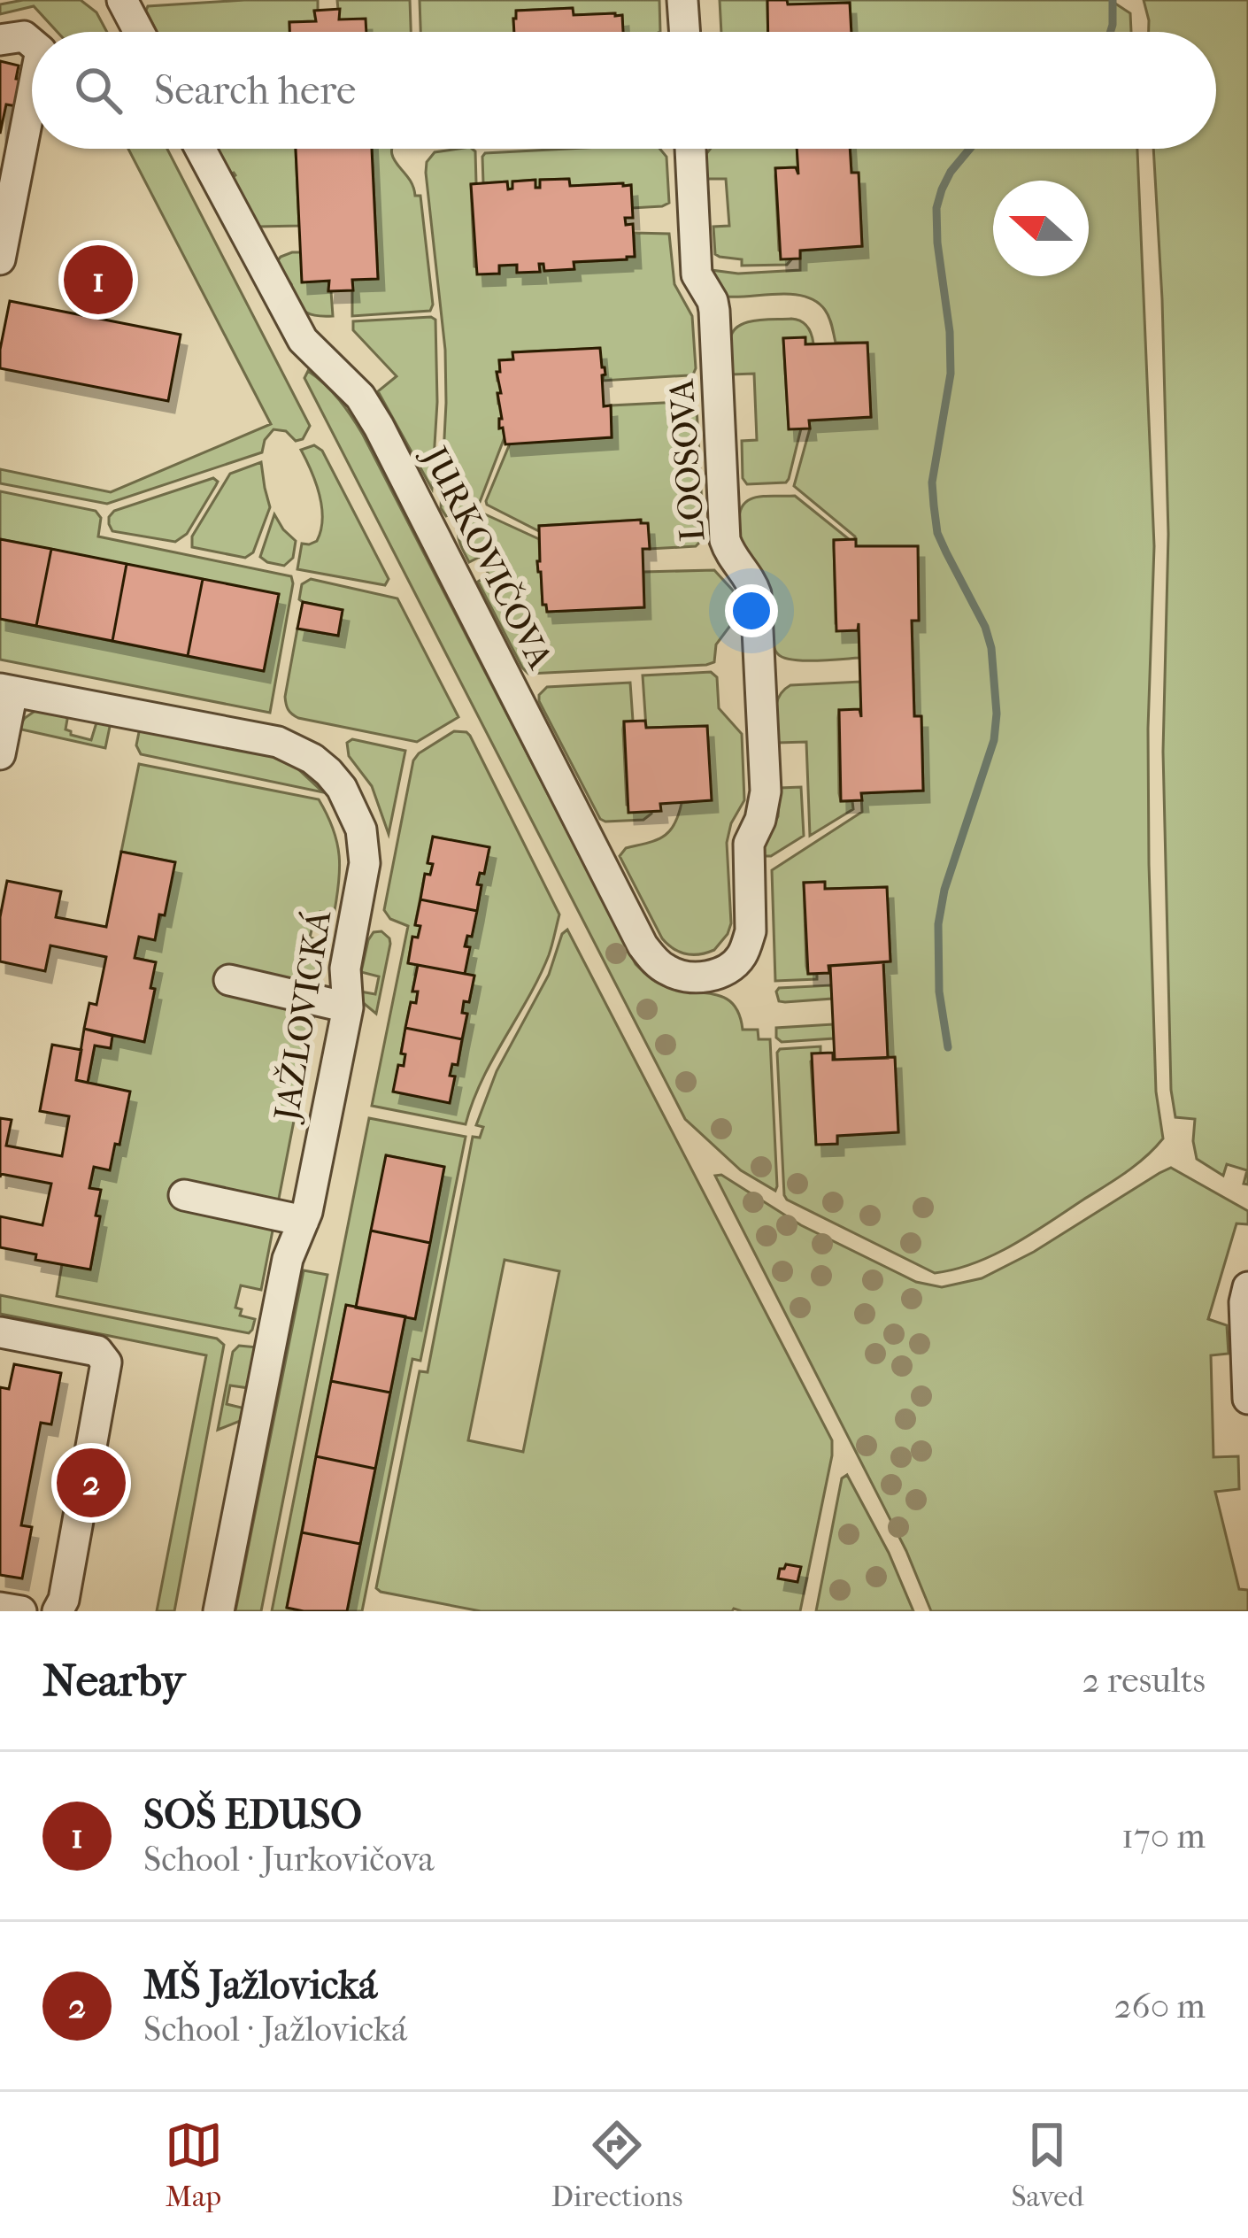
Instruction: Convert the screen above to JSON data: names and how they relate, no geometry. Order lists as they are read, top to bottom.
{
  "streets": {
    "street": ["LOOSOVA", "JURKOVIČOVA", "JAŽLOVICKÁ"]
  },
  "crossings": [
    ["LOOSOVA", "JURKOVIČOVA"]
  ],
  "north": "left",
  "page": {
    "search": "Search here",
    "pins": ["1", "2"],
    "heading": ["Nearby", "2 results"],
    "list": [
      {
        "mark": "1",
        "name": "SOŠ EDUSO",
        "note": "School · Jurkovičova",
        "value": "170 m"
      },
      {
        "mark": "2",
        "name": "MŠ Jažlovická",
        "note": "School · Jažlovická",
        "value": "260 m"
      }
    ],
    "nav": ["Map", "Directions", "Saved"]
  }
}
